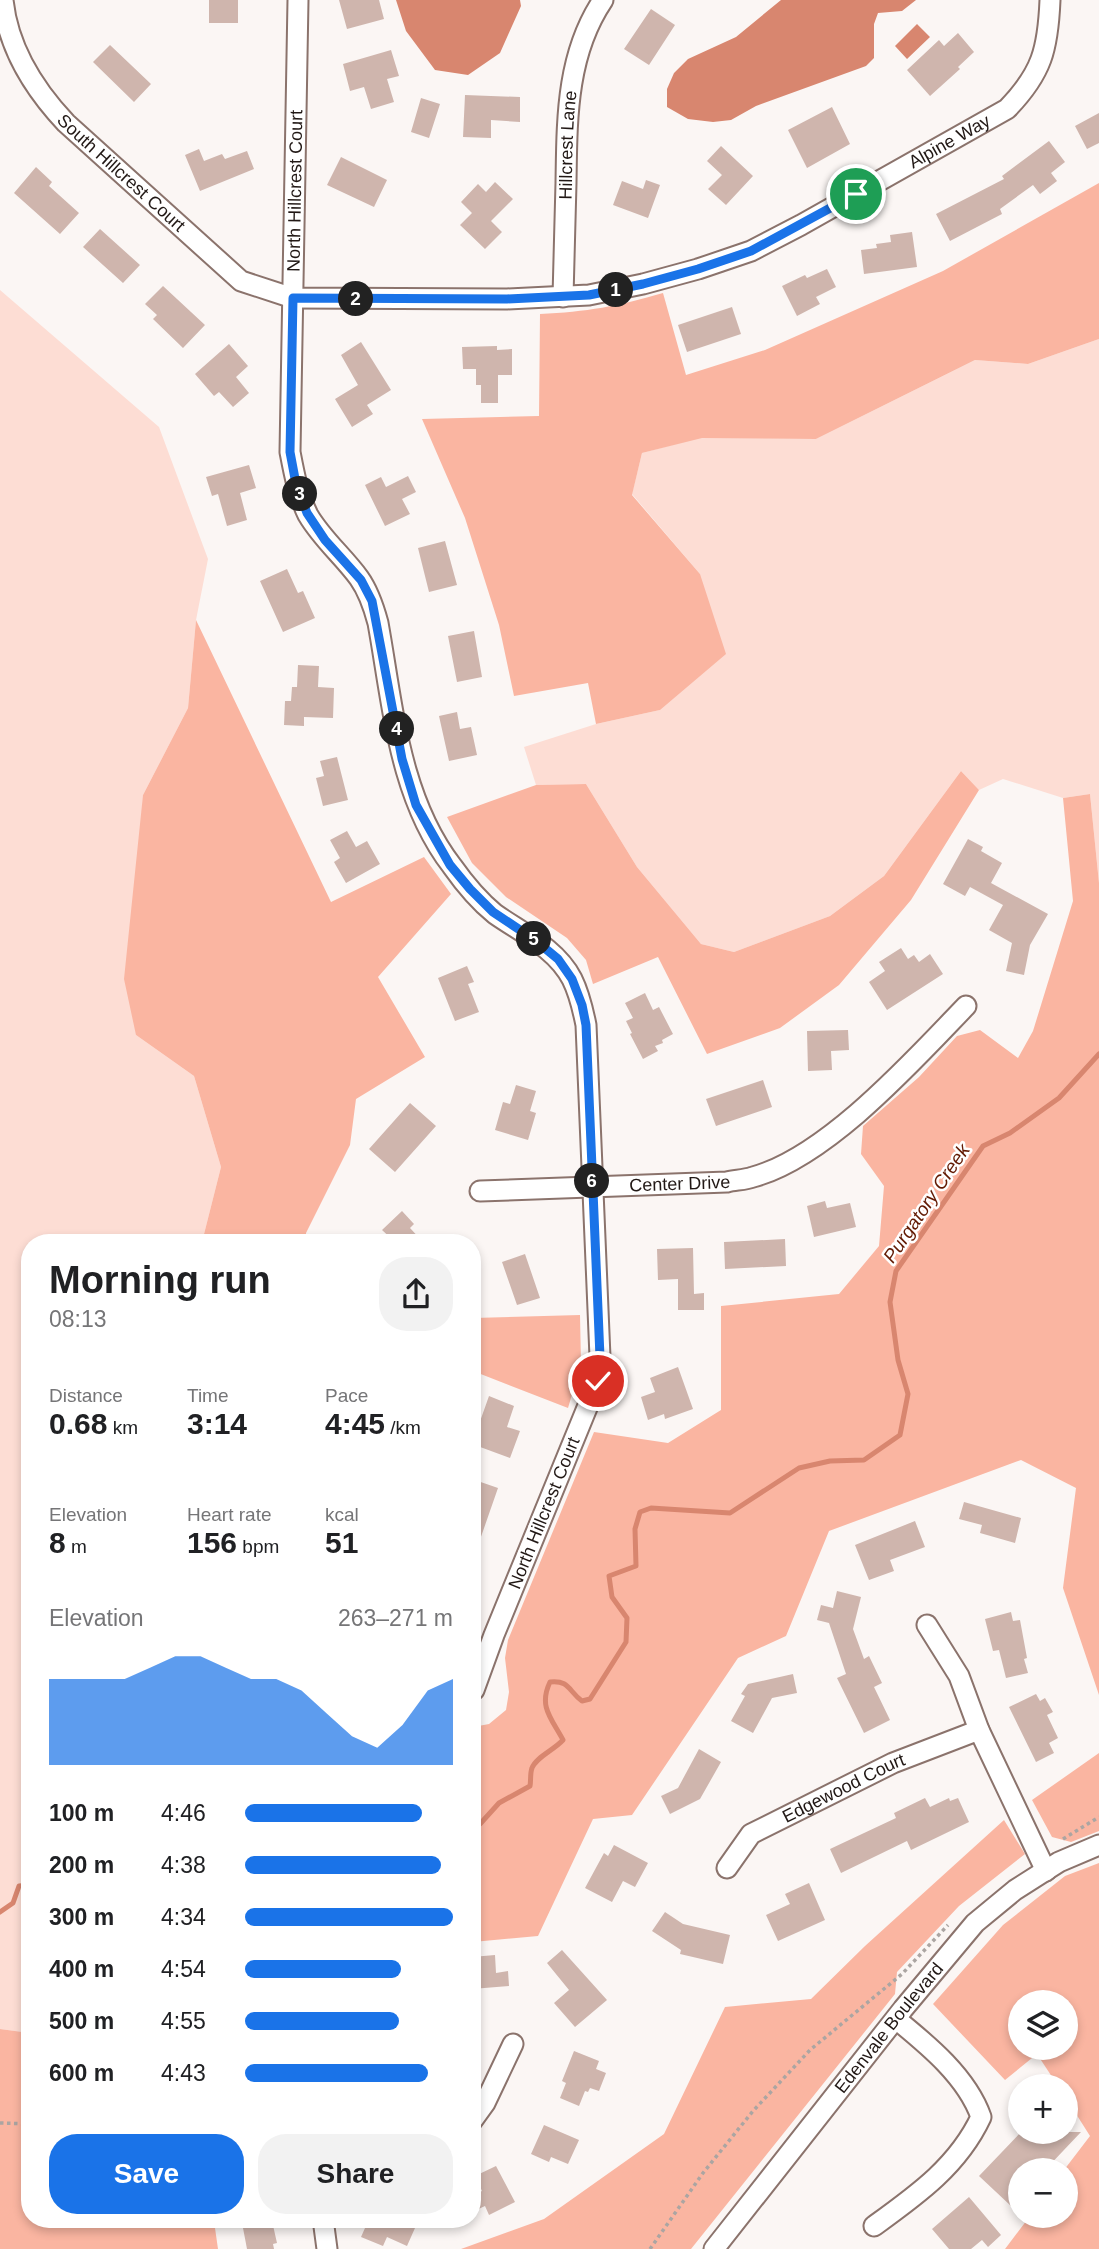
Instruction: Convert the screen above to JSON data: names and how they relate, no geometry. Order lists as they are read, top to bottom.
{
  "streets": {
    "street": [
      "Alpine Way",
      "Hillcrest Lane",
      "South Hillcrest Court",
      "North Hillcrest Court",
      "Center Drive",
      "Edgewood Court",
      "Edenvale Boulevard"
    ]
  },
  "crossings": [
    ["Alpine Way", "Hillcrest Lane"],
    ["Alpine Way", "South Hillcrest Court"],
    ["Alpine Way", "North Hillcrest Court"],
    ["South Hillcrest Court", "North Hillcrest Court"],
    ["North Hillcrest Court", "Center Drive"]
  ],
  "water": ["Purgatory Creek"],
  "page": {
    "pins": [
      "1",
      "2",
      "3",
      "4",
      "5",
      "6"
    ],
    "heading": ["Morning run", "08:13"],
    "stats": [
      ["Distance", "0.68 km"],
      ["Time", "3:14"],
      ["Pace", "4:45 /km"],
      ["Elevation", "8 m"],
      ["Heart rate", "156 bpm"],
      ["kcal", "51"]
    ],
    "chart": ["Elevation", "263–271 m"],
    "list": [
      {
        "name": "100 m",
        "note": "4:46"
      },
      {
        "name": "200 m",
        "note": "4:38"
      },
      {
        "name": "300 m",
        "note": "4:34"
      },
      {
        "name": "400 m",
        "note": "4:54"
      },
      {
        "name": "500 m",
        "note": "4:55"
      },
      {
        "name": "600 m",
        "note": "4:43"
      }
    ],
    "map_buttons": ["+", "−"],
    "buttons": ["Save", "Share"]
  }
}
